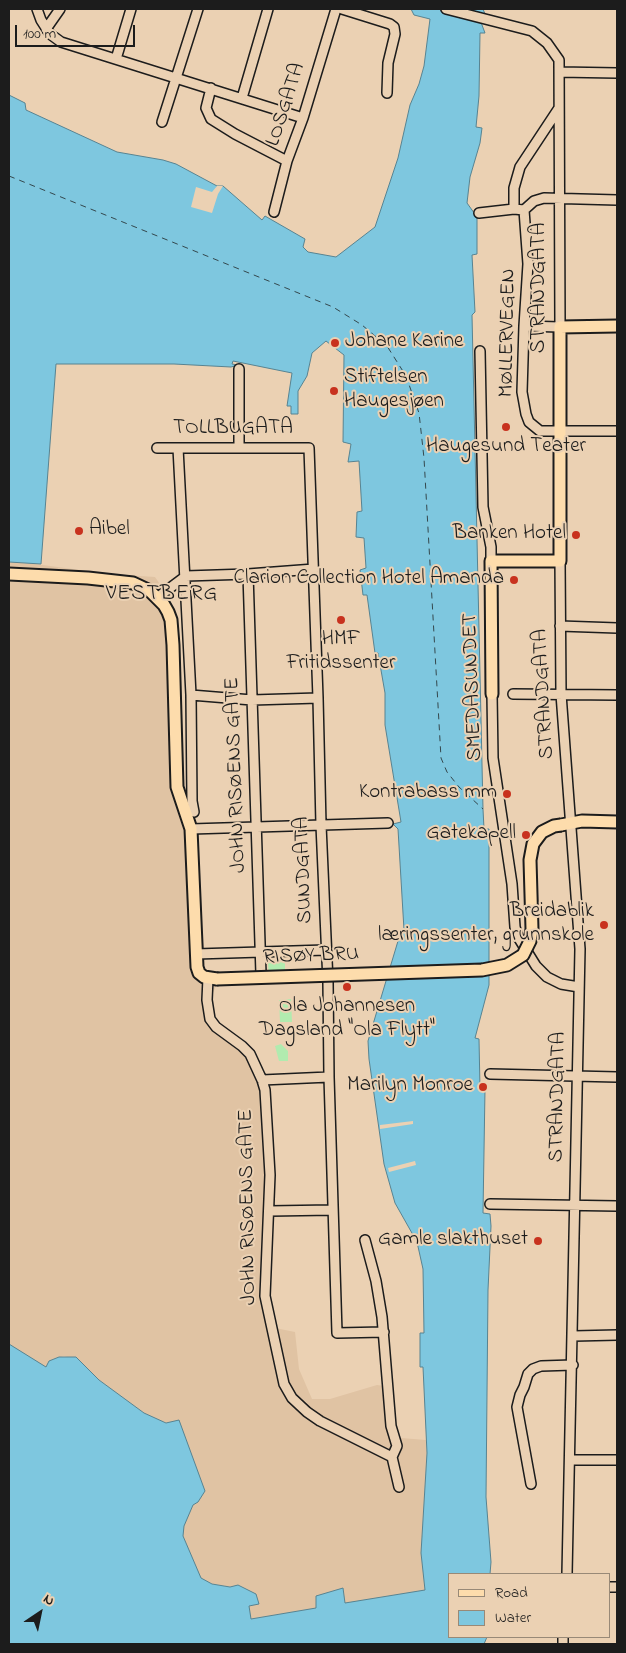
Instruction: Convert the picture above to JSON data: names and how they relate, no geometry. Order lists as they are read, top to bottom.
{
  "streets": {
    "main road": ["STRANDGATA", "SMEDASUNDET", "RISØY BRU"],
    "street": [
      "LOSGATA",
      "MØLLERVEGEN",
      "TOLLBUGATA",
      "JOHN RISØENS GATE",
      "SUNDGATA"
    ]
  },
  "crossings": [
    ["STRANDGATA", "MØLLERVEGEN"],
    ["STRANDGATA", "SMEDASUNDET"],
    ["STRANDGATA", "RISØY BRU"],
    ["TOLLBUGATA", "SUNDGATA"],
    ["JOHN RISØENS GATE", "RISØY BRU"]
  ],
  "districts": ["VESTBERG"],
  "places": [
    "Johane Karine",
    "Stiftelsen Haugesjøen",
    "Haugesund Teater",
    "Aibel",
    "Banken Hotel",
    "Clarion Collection Hotel Amanda",
    "HMF Fritidssenter",
    "Kontrabass mm",
    "Gatekapell",
    "Breidablik læringssenter, grunnskole",
    "Ola Johannesen Dagsland \"Ola Flytt\"",
    "Marilyn Monroe",
    "Gamle slakthuset"
  ],
  "legend": ["Road", "Water"],
  "scale_bar": "100 m",
  "north": "top right"
}
